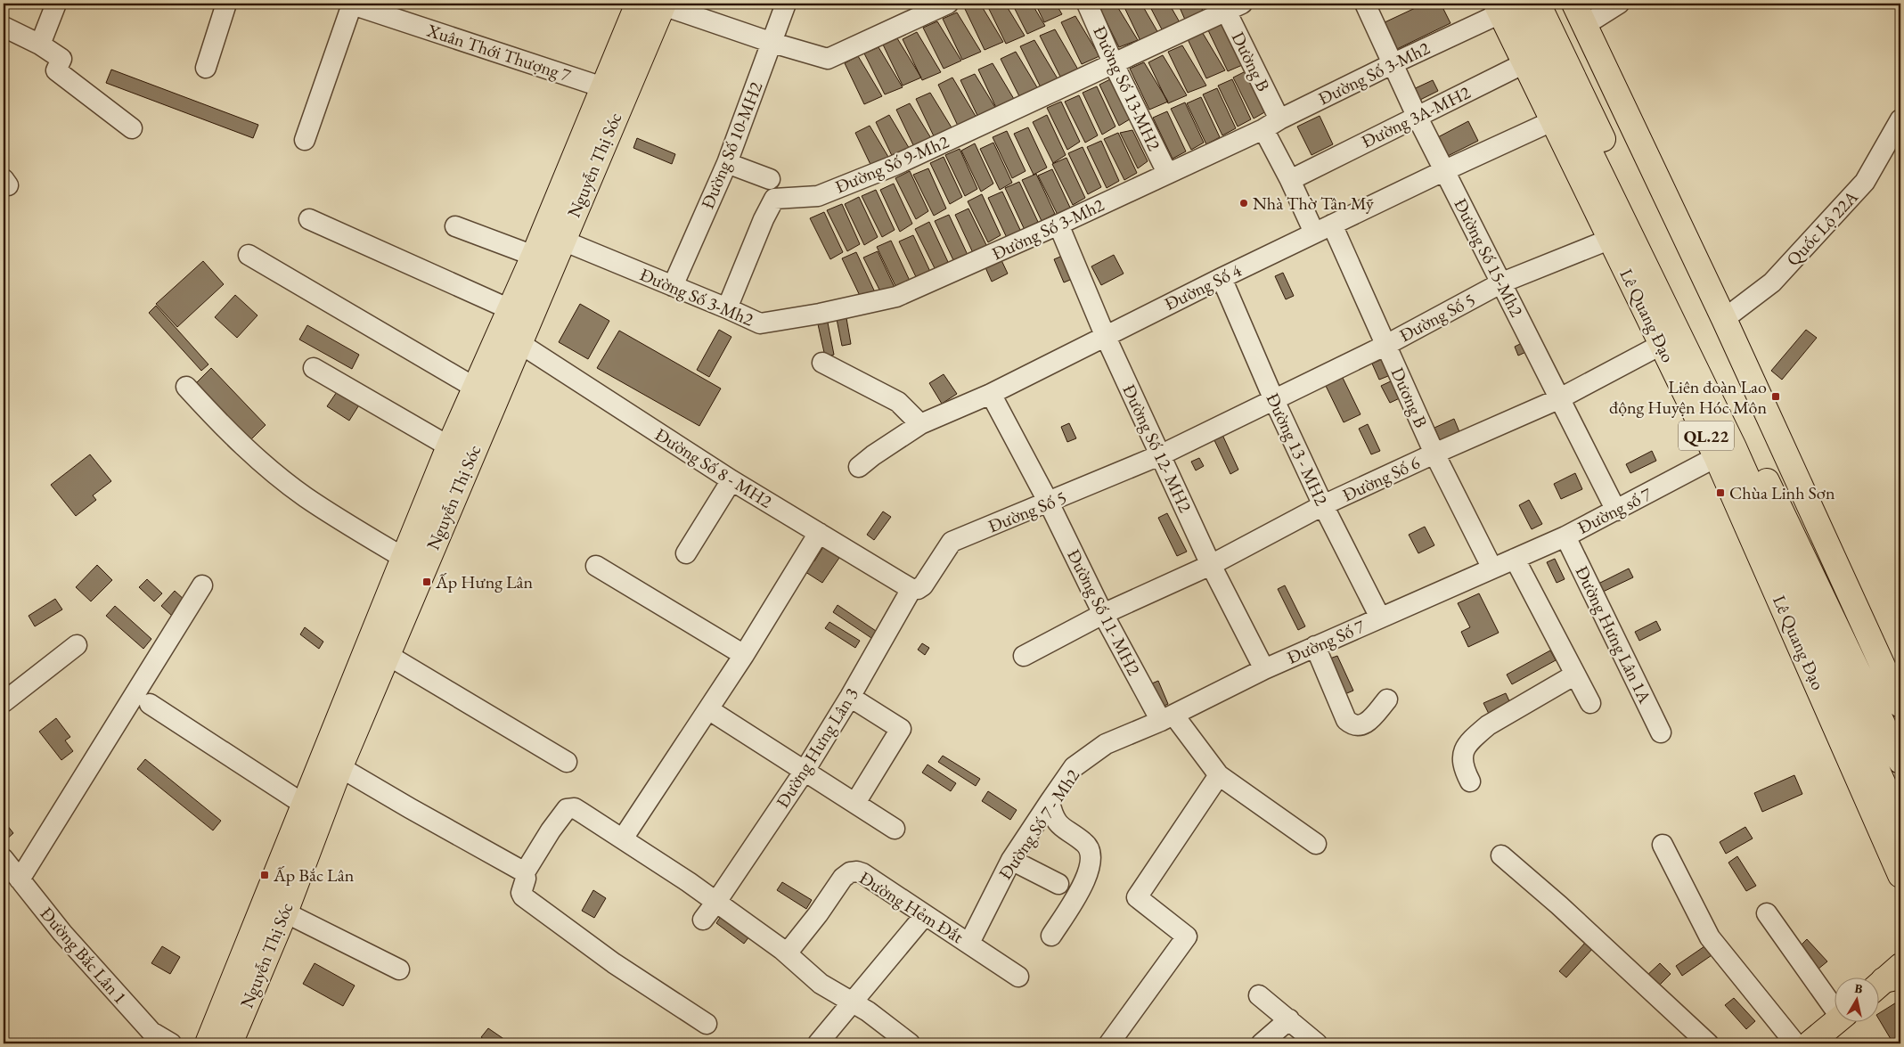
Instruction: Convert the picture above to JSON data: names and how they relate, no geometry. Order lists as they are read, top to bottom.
{
  "streets": {
    "main road": ["Nguyễn Thị Sóc", "Lê Quang Đạo", "QL.22"],
    "street": [
      "Xuân Thới Thượng 7",
      "Dường B",
      "Đường Số 3-Mh2",
      "Đường Số 13-MH2",
      "Đường 3A-MH2",
      "Đường Số 10-MH2",
      "Đường Số 9-Mh2",
      "Quốc Lộ 22A",
      "Đường Số 15-Mh2",
      "Đường Số 4",
      "Đường Số 5",
      "Dương B",
      "Đường Số 12- MH2",
      "Đường 13 - MH2",
      "Đường Số 8 - MH2",
      "Đường Số 6",
      "Đường số 7",
      "Đường Số 11- MH2",
      "Đường Hưng Lân 1A",
      "Đường Số 7",
      "Đường Hưng Lân 3",
      "Đường Số 7 - Mh2",
      "Đường Hẻm Đắt",
      "Đường Bắc Lân 1"
    ]
  },
  "crossings": [
    ["Xuân Thới Thượng 7", "Nguyễn Thị Sóc"],
    ["Dường B", "Đường Số 3-Mh2"],
    ["Dường B", "Đường 3A-MH2"],
    ["Dường B", "Đường Số 4"],
    ["Dường B", "Dương B"],
    ["Đường Số 3-Mh2", "Đường Số 13-MH2"],
    ["Đường Số 3-Mh2", "Đường Số 10-MH2"],
    ["Đường Số 3-Mh2", "Đường Số 9-Mh2"],
    ["Đường Số 3-Mh2", "Nguyễn Thị Sóc"],
    ["Đường Số 3-Mh2", "Đường Số 15-Mh2"],
    ["Đường Số 3-Mh2", "Lê Quang Đạo"],
    ["Đường Số 3-Mh2", "Đường Số 12- MH2"],
    ["Đường Số 13-MH2", "Đường Số 9-Mh2"],
    ["Đường 3A-MH2", "Đường Số 15-Mh2"],
    ["Đường 3A-MH2", "Lê Quang Đạo"],
    ["Nguyễn Thị Sóc", "Đường Số 8 - MH2"],
    ["Đường Số 15-Mh2", "Đường Số 4"],
    ["Đường Số 15-Mh2", "Đường Số 5"],
    ["Đường Số 15-Mh2", "Đường Số 6"],
    ["Đường Số 15-Mh2", "Đường số 7"],
    ["Đường Số 4", "Lê Quang Đạo"],
    ["Đường Số 4", "Dương B"],
    ["Đường Số 4", "Đường Số 12- MH2"],
    ["Đường Số 4", "Đường 13 - MH2"],
    ["Lê Quang Đạo", "Đường Số 5"],
    ["Lê Quang Đạo", "Đường Số 6"],
    ["Lê Quang Đạo", "Đường số 7"],
    ["Đường Số 5", "Dương B"],
    ["Đường Số 5", "Đường Số 12- MH2"],
    ["Đường Số 5", "Đường 13 - MH2"],
    ["Đường Số 5", "Đường Số 8 - MH2"],
    ["Đường Số 5", "Đường Số 11- MH2"],
    ["Đường Số 5", "Đường Hưng Lân 3"],
    ["Dương B", "Đường Số 6"],
    ["Dương B", "Đường số 7"],
    ["Dương B", "Đường Số 7"],
    ["Đường Số 12- MH2", "Đường Số 6"],
    ["Đường Số 12- MH2", "Đường Số 7"],
    ["Đường 13 - MH2", "Đường Số 6"],
    ["Đường 13 - MH2", "Đường Số 7"],
    ["Đường Số 8 - MH2", "Đường Hưng Lân 3"],
    ["Đường Số 6", "Đường Số 11- MH2"],
    ["Đường số 7", "Đường Hưng Lân 1A"],
    ["Đường số 7", "Đường Số 7"],
    ["Đường Số 11- MH2", "Đường Số 7"],
    ["Đường Số 11- MH2", "Đường Số 7 - Mh2"],
    ["Đường Số 7", "Đường Số 7 - Mh2"],
    ["Đường Số 7 - Mh2", "Đường Hẻm Đắt"]
  ],
  "places": {
    "other": ["Nhà Thờ Tân Mỹ"],
    "transit": [
      "Liên đoàn Lao động Huyện Hóc Môn",
      "Chùa Linh Sơn",
      "Ấp Hưng Lân",
      "Ấp Bắc Lân"
    ]
  },
  "north": "top"
}
